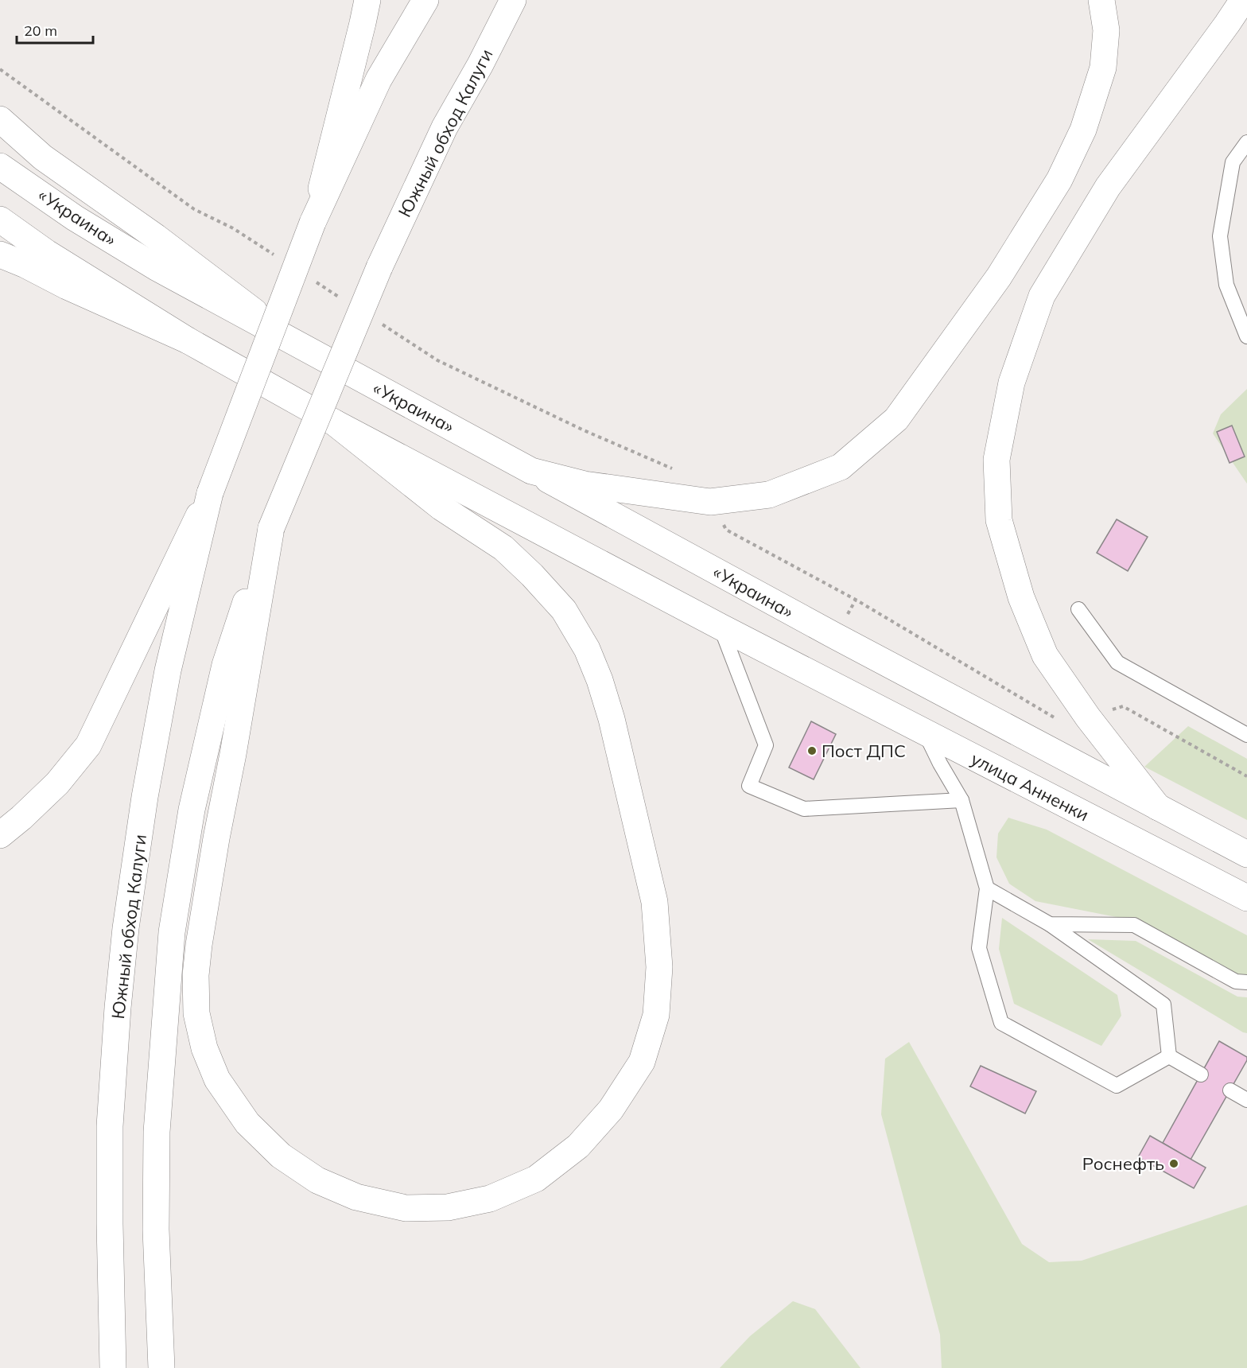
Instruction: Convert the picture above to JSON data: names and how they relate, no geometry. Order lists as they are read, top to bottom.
{
  "streets": {
    "main road": ["Южный обход Калуги", "«Украина»", "улица Анненки"]
  },
  "places": ["Пост ДПС", "Роснефть"],
  "scale_bar": "20 m"
}
